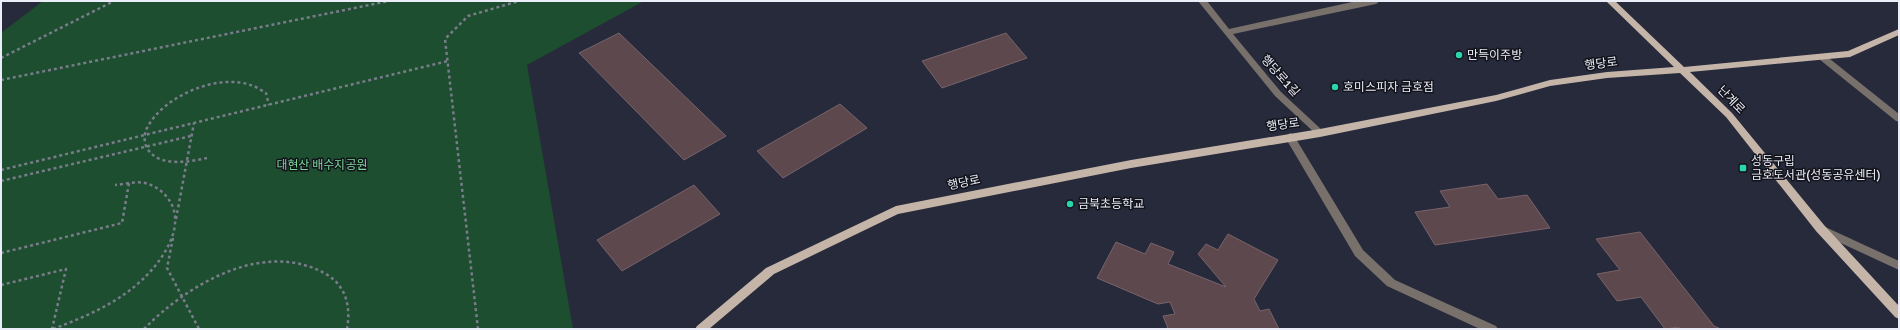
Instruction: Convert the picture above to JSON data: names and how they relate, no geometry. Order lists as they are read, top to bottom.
{
  "streets": {
    "main road": ["행당로", "난계로"],
    "street": ["행당로1길"]
  },
  "crossings": [
    ["행당로", "행당로1길"],
    ["행당로", "난계로"]
  ],
  "parks": ["대현산 배수지공원"],
  "places": {
    "other": ["만득이주방", "호미스피자 금호점", "금북초등학교"],
    "transit": ["성동구립 금호도서관(성동공유센터)"]
  }
}
